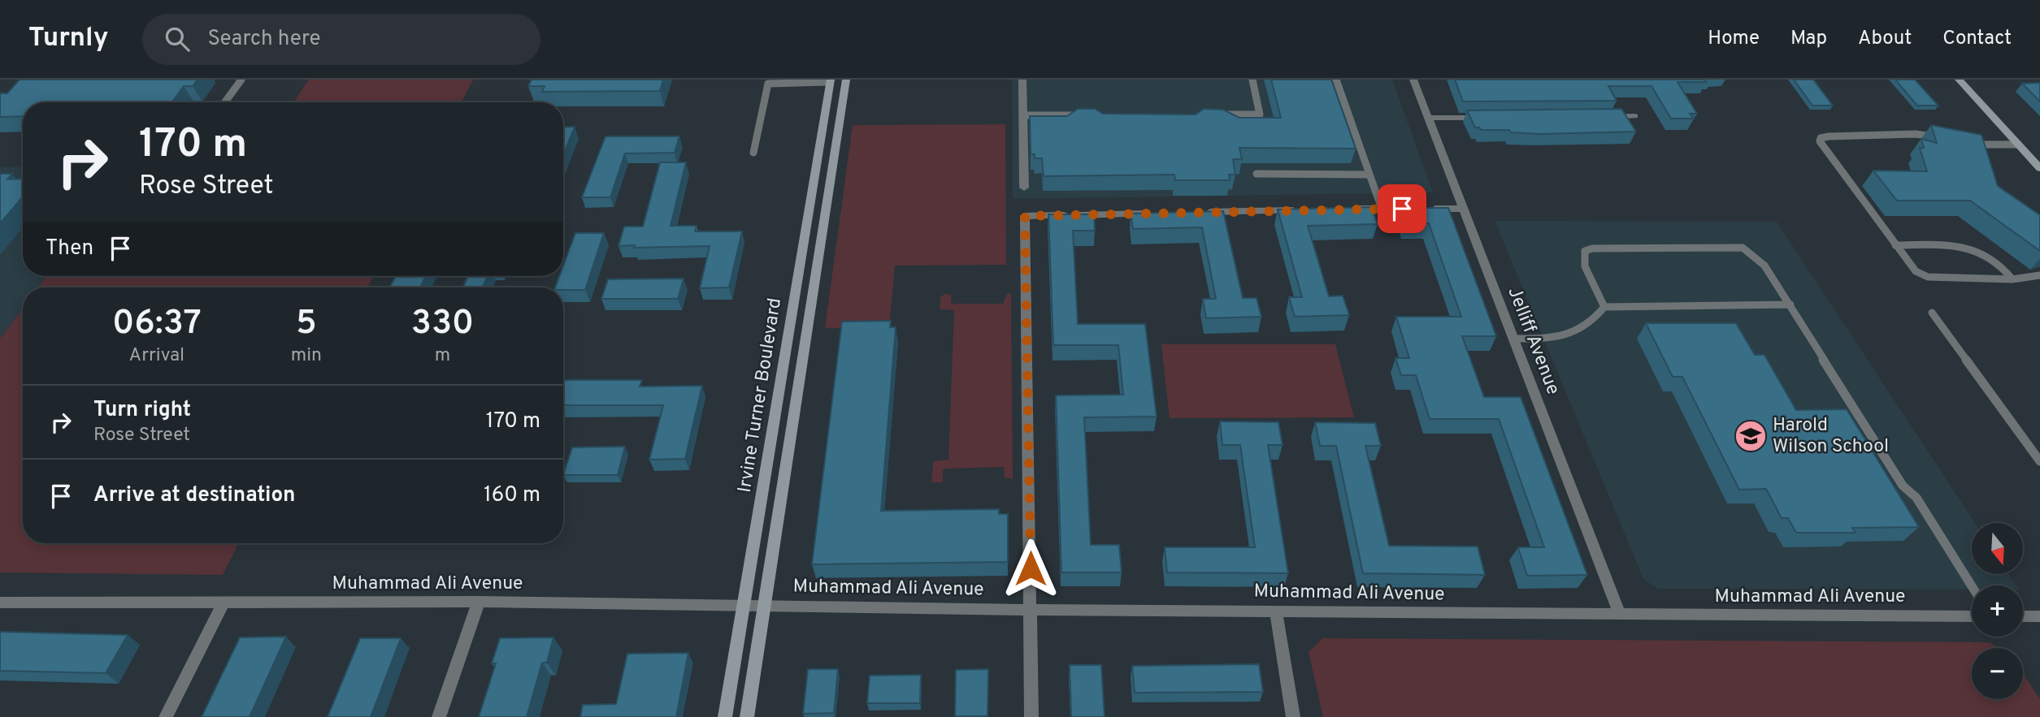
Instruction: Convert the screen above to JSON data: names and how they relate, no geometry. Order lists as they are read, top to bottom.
{
  "streets": {
    "main road": ["Irvine Turner Boulevard"],
    "street": ["Jelliff Avenue", "Muhammad Ali Avenue"]
  },
  "crossings": [
    ["Jelliff Avenue", "Muhammad Ali Avenue"],
    ["Irvine Turner Boulevard", "Muhammad Ali Avenue"]
  ],
  "places": {
    "school or university": ["Harold Wilson School"]
  },
  "north": "bottom",
  "page": {
    "header": "Turnly",
    "search": "Search here",
    "nav": [
      "Home",
      "Map",
      "About",
      "Contact"
    ],
    "turn": ["170 m", "Rose Street"],
    "then": "Then",
    "eta": [
      "06:37",
      "Arrival",
      "5",
      "min",
      "330",
      "m"
    ],
    "list": [
      {
        "name": "Turn right",
        "note": "Rose Street",
        "value": "170 m"
      },
      {
        "name": "Arrive at destination",
        "value": "160 m"
      }
    ],
    "map_buttons": ["+", "−"]
  }
}
